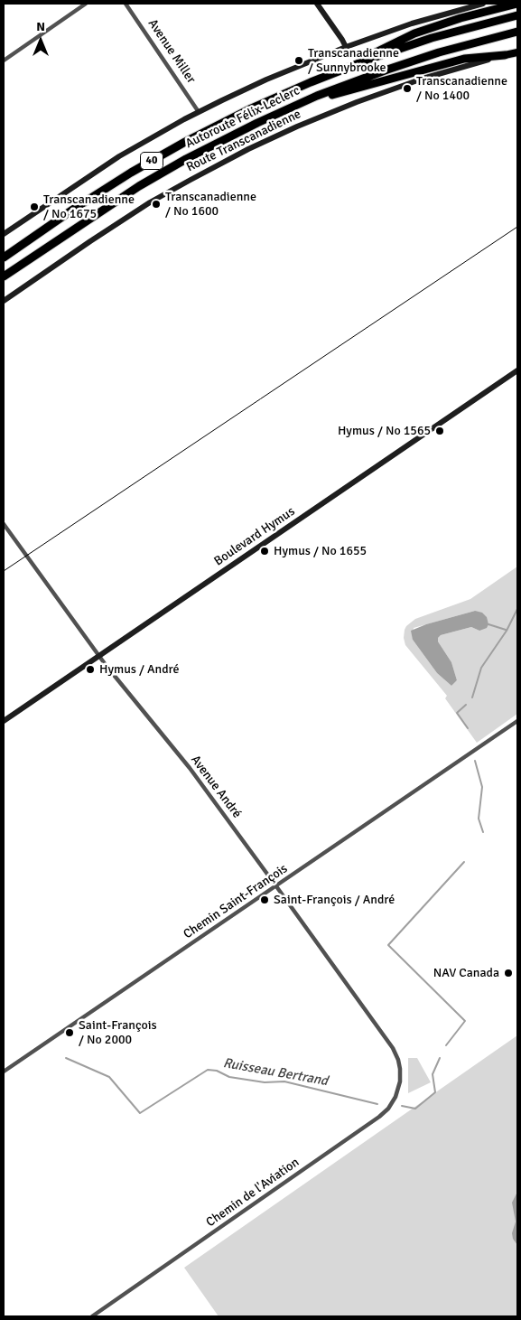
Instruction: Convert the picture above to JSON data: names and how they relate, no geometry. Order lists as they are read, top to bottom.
{
  "streets": {
    "highway": ["Autoroute Félix-Leclerc", "40"],
    "main road": ["Route Transcanadienne", "Boulevard Hymus"],
    "street": [
      "Avenue Miller",
      "Avenue André",
      "Chemin Saint-François",
      "Chemin de l'Aviation"
    ]
  },
  "crossings": [
    ["Boulevard Hymus", "Avenue André"],
    ["Avenue André", "Chemin Saint-François"],
    ["Avenue André", "Chemin de l'Aviation"]
  ],
  "water": ["Ruisseau Bertrand"],
  "places": [
    "Transcanadienne / Sunnybrooke",
    "Transcanadienne / No 1400",
    "Transcanadienne / No 1600",
    "Transcanadienne / No 1675",
    "Hymus / No 1565",
    "Hymus / No 1655",
    "Hymus / André",
    "Saint-François / André",
    "NAV Canada",
    "Saint-François / No 2000"
  ],
  "north": "top"
}
